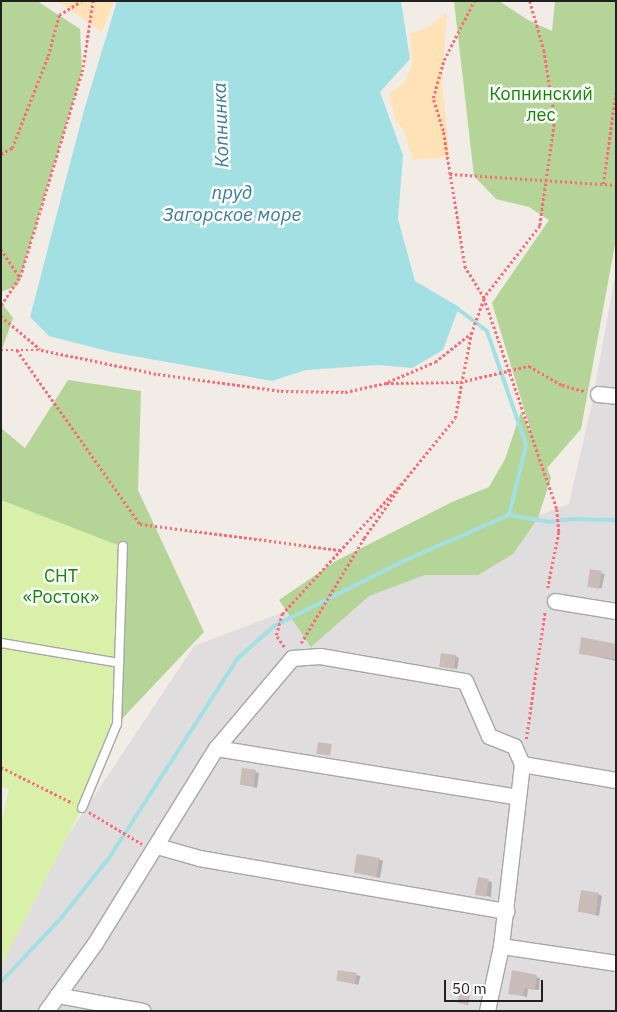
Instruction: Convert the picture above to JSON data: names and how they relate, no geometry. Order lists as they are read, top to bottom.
{
  "water": ["Копнинка", "пруд Загорское море"],
  "parks": ["Копнинский лес", "СНТ «Росток»"],
  "scale_bar": "50 m"
}
